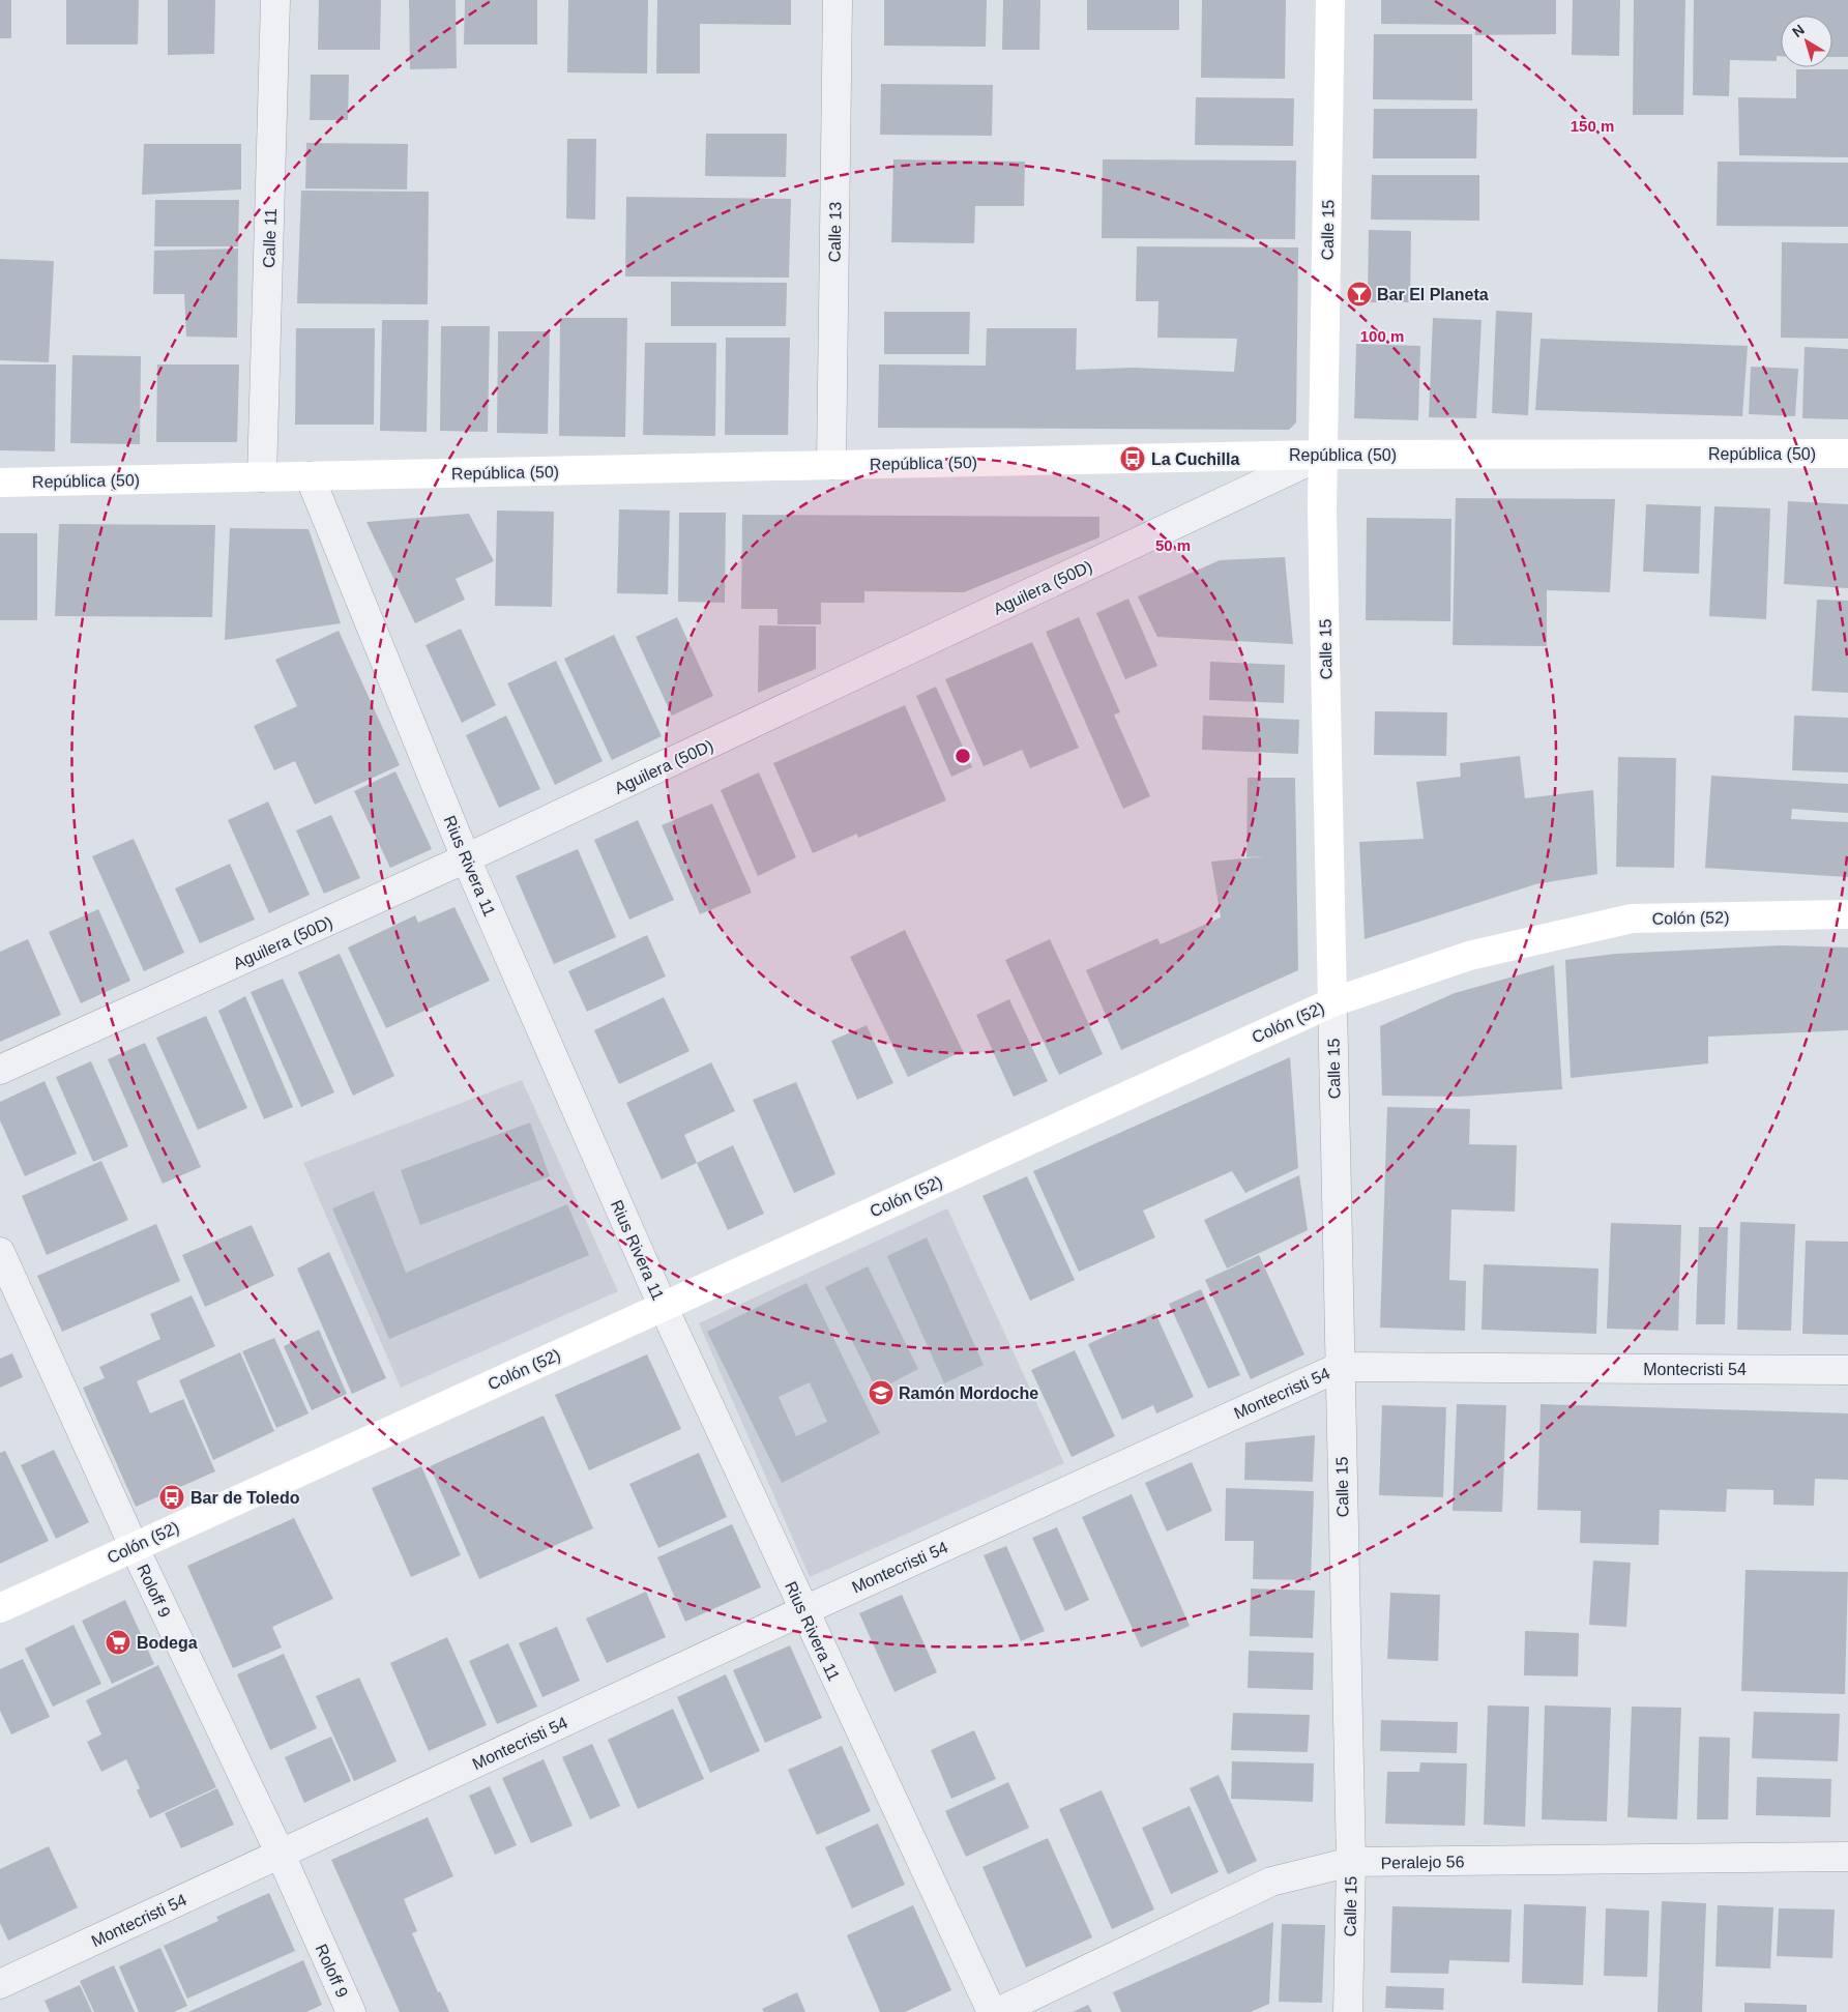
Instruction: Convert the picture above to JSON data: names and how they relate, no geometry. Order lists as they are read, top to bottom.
{
  "streets": {
    "main road": ["Calle 15", "República (50)", "Colón (52)"],
    "street": [
      "Calle 13",
      "Calle 11",
      "Aguilera (50D)",
      "Rius Rivera 11",
      "Montecristi 54",
      "Roloff 9",
      "Peralejo 56"
    ]
  },
  "crossings": [
    ["Calle 15", "República (50)"],
    ["Calle 15", "Aguilera (50D)"],
    ["Calle 15", "Colón (52)"],
    ["Calle 15", "Montecristi 54"],
    ["Calle 15", "Peralejo 56"],
    ["Calle 13", "República (50)"],
    ["Calle 11", "República (50)"],
    ["República (50)", "Aguilera (50D)"],
    ["República (50)", "Rius Rivera 11"],
    ["Aguilera (50D)", "Rius Rivera 11"],
    ["Rius Rivera 11", "Colón (52)"],
    ["Rius Rivera 11", "Montecristi 54"],
    ["Colón (52)", "Roloff 9"],
    ["Montecristi 54", "Roloff 9"]
  ],
  "places": {
    "bar": ["Bar El Planeta"],
    "bus stop": ["La Cuchilla", "Bar de Toledo"],
    "school or university": ["Ramón Mordoche"],
    "supermarket": ["Bodega"]
  },
  "north": "top left",
  "rings": ["150 m", "100 m", "50 m"]
}
